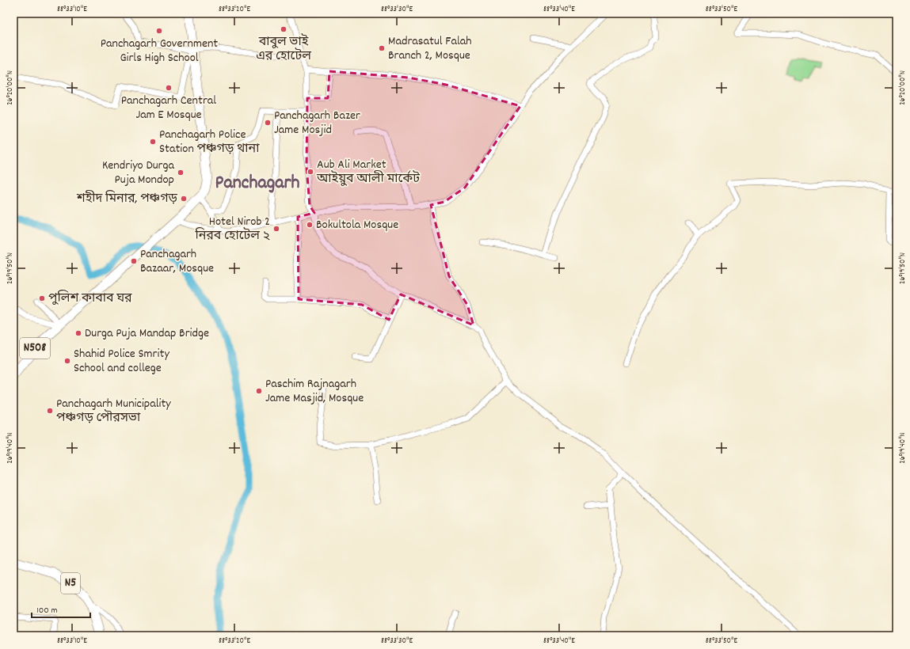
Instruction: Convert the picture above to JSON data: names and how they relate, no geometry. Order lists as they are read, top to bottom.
{
  "streets": {
    "highway": ["N508", "N5"]
  },
  "districts": ["Panchagarh"],
  "places": [
    "বাবুল ভাই এর হোটেল",
    "Panchagarh Government Girls High School",
    "Madrasatul Falah Branch 2, Mosque",
    "Panchagarh Central Jam E Mosque",
    "Panchagarh Bazer Jame Mosjid",
    "Panchagarh Police Station পঞ্চগড় থানা",
    "Aub Ali Market আইয়ুব আলী মার্কেট",
    "Kendriyo Durga Puja Mondop",
    "শহীদ মিনার, পঞ্চগড়",
    "Bokultola Mosque",
    "Hotel Nirob 2 নিরব হোটেল ২",
    "Panchagarh Bazaar, Mosque",
    "পুলিশ কাবাব ঘর",
    "Durga Puja Mandap Bridge",
    "Shahid Police Smrity School and college",
    "Paschim Rajnagarh Jame Masjid, Mosque",
    "Panchagarh Municipality পঞ্চগড় পৌরসভা"
  ],
  "scale_bar": "100 m",
  "coordinates": [
    "88°33'10\"E",
    "88°33'20\"E",
    "88°33'30\"E",
    "88°33'40\"E",
    "88°33'50\"E",
    "26°20'00\"N",
    "26°19'50\"N",
    "26°19'40\"N"
  ]
}
